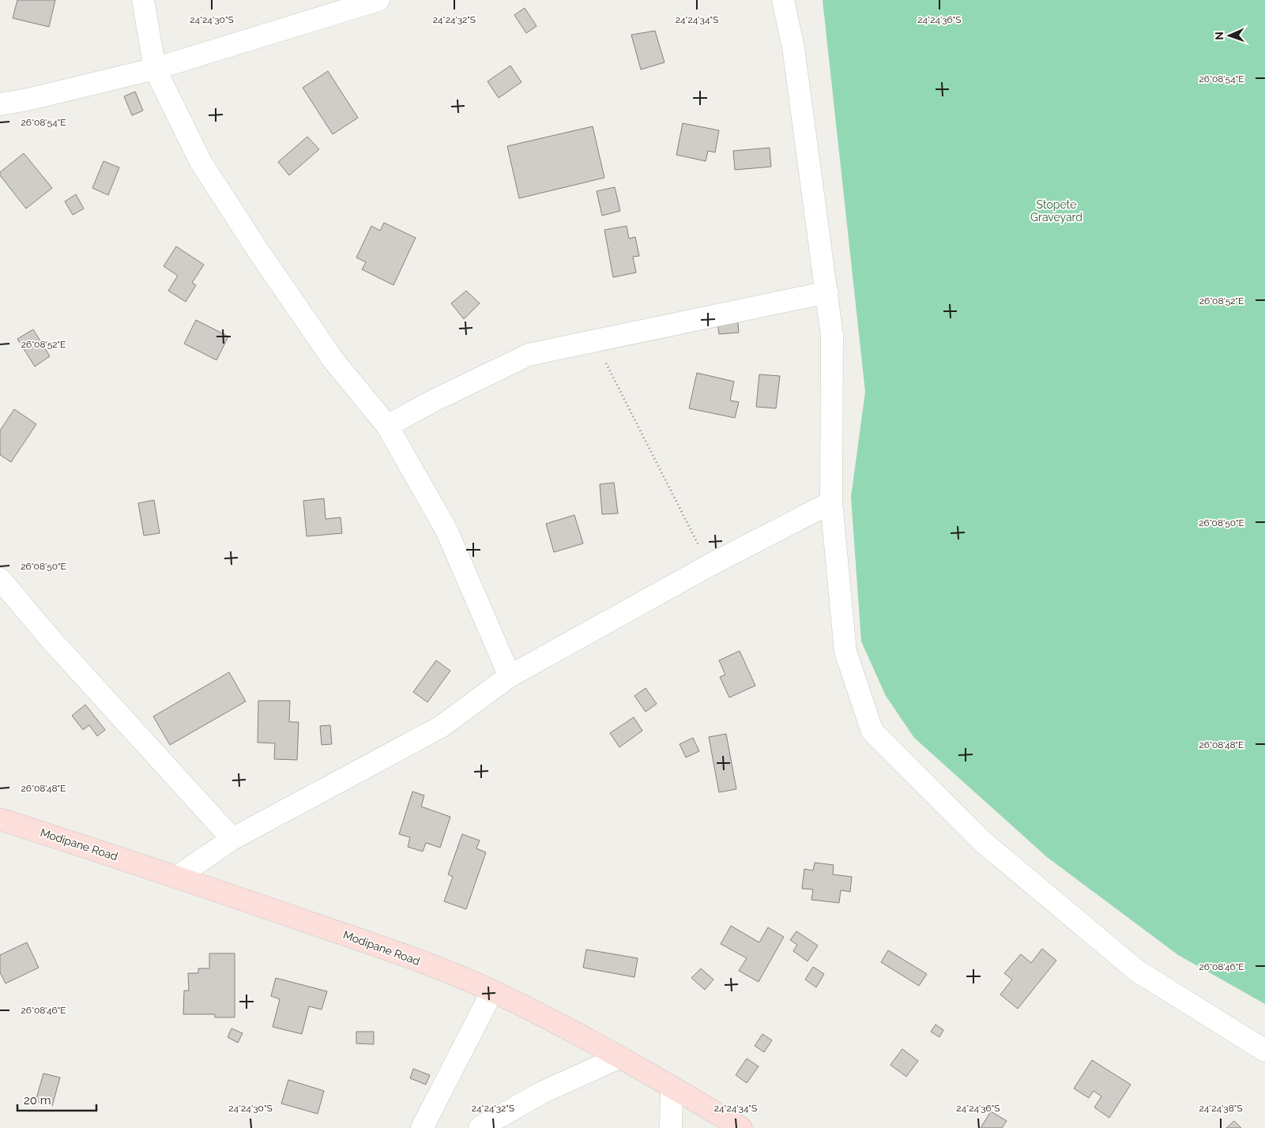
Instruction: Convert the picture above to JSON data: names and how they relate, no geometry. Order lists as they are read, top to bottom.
{
  "streets": {
    "main road": ["Modipane Road"]
  },
  "parks": ["Stopete Graveyard"],
  "scale_bar": "20 m",
  "north": "left",
  "coordinates": [
    "24°24'30\"S",
    "24°24'32\"S",
    "24°24'34\"S",
    "24°24'36\"S",
    "26°08'54\"E",
    "26°08'52\"E",
    "26°08'50\"E",
    "26°08'48\"E",
    "26°08'46\"E",
    "24°24'38\"S"
  ]
}
